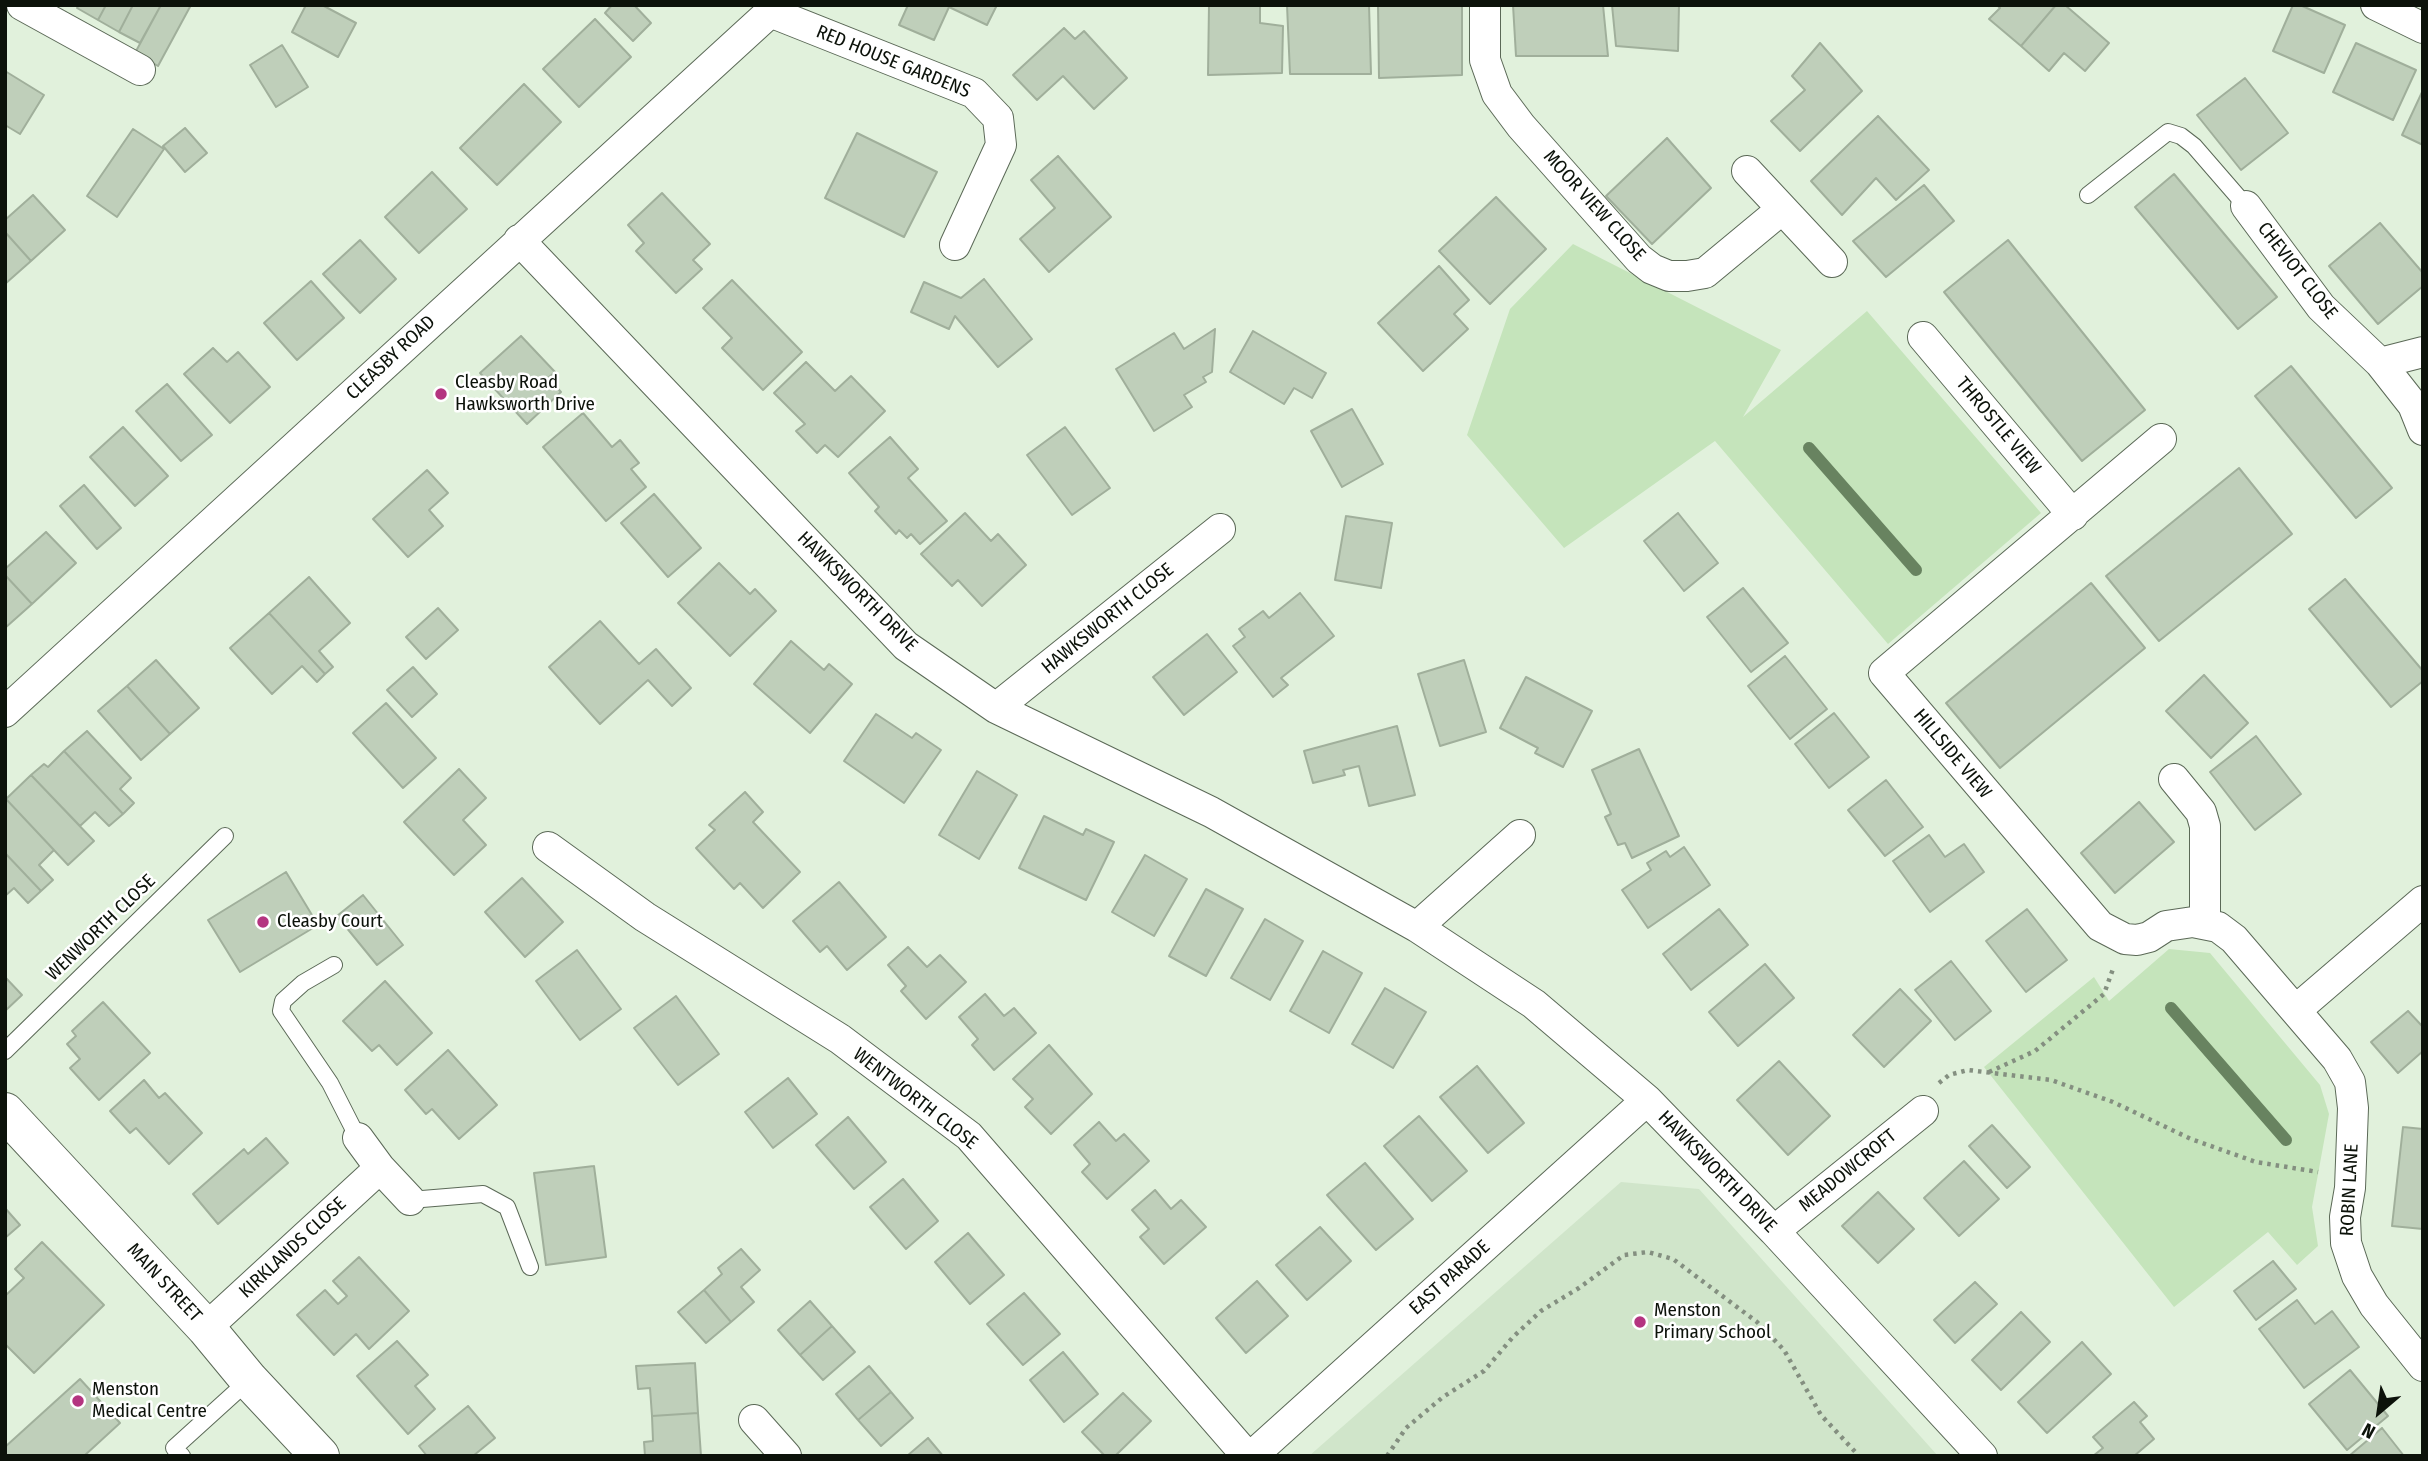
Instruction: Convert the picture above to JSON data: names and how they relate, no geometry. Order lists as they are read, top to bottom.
{
  "streets": {
    "street": [
      "RED HOUSE GARDENS",
      "MOOR VIEW CLOSE",
      "CHEVIOT CLOSE",
      "CLEASBY ROAD",
      "THROSTLE VIEW",
      "HAWKSWORTH DRIVE",
      "HAWKSWORTH CLOSE",
      "HILLSIDE VIEW",
      "WENTWORTH CLOSE",
      "MEADOWCROFT",
      "ROBIN LANE",
      "KIRKLANDS CLOSE",
      "EAST PARADE",
      "MAIN STREET"
    ],
    "lane": ["WENWORTH CLOSE"]
  },
  "crossings": [
    ["RED HOUSE GARDENS", "CLEASBY ROAD"],
    ["CLEASBY ROAD", "HAWKSWORTH DRIVE"],
    ["THROSTLE VIEW", "HILLSIDE VIEW"],
    ["HAWKSWORTH DRIVE", "HAWKSWORTH CLOSE"],
    ["HAWKSWORTH DRIVE", "MEADOWCROFT"],
    ["HAWKSWORTH DRIVE", "EAST PARADE"],
    ["WENTWORTH CLOSE", "EAST PARADE"],
    ["KIRKLANDS CLOSE", "MAIN STREET"]
  ],
  "places": [
    "Cleasby Road Hawksworth Drive",
    "Cleasby Court",
    "Menston Primary School",
    "Menston Medical Centre"
  ],
  "north": "bottom left"
}
